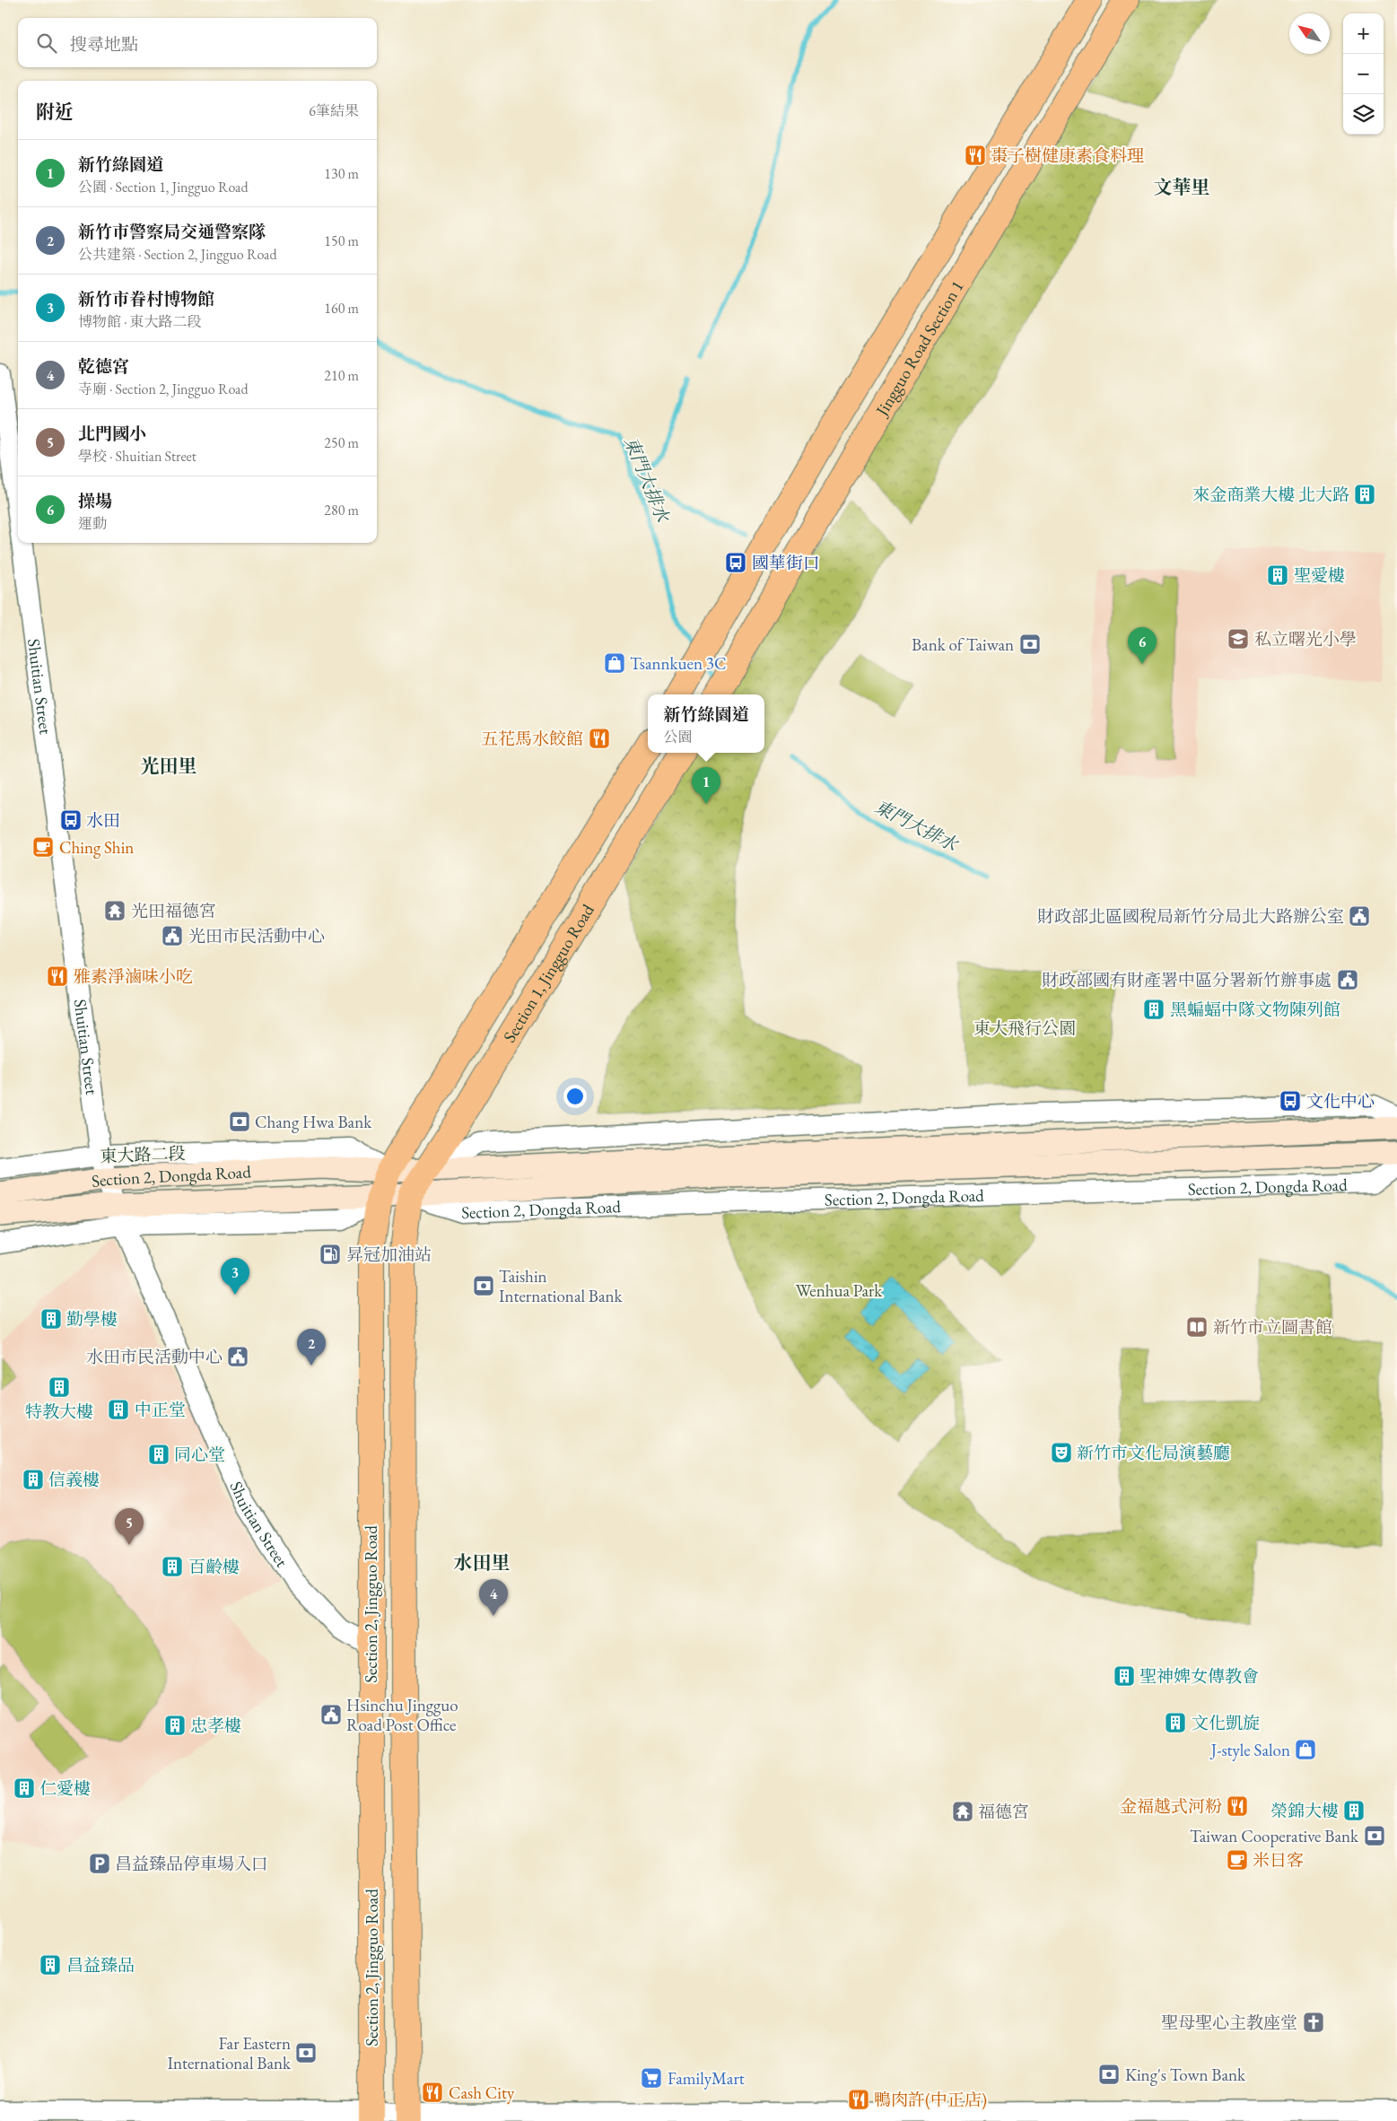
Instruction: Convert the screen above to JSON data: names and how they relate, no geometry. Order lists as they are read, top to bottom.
{
  "streets": {
    "main road": [
      "Jingguo Road Section 1",
      "Section 1, Jingguo Road",
      "Section 2, Dongda Road",
      "Section 2, Jingguo Road"
    ],
    "street": ["Shuitian Street", "東大路二段"]
  },
  "crossings": [
    ["Shuitian Street", "東大路二段"],
    ["Shuitian Street", "Section 2, Dongda Road"],
    ["Shuitian Street", "Section 2, Jingguo Road"],
    ["Section 1, Jingguo Road", "東大路二段"],
    ["Section 1, Jingguo Road", "Section 2, Dongda Road"],
    ["Section 1, Jingguo Road", "Section 2, Jingguo Road"],
    ["東大路二段", "Section 2, Dongda Road"],
    ["東大路二段", "Section 2, Jingguo Road"],
    ["Section 2, Dongda Road", "Section 2, Jingguo Road"]
  ],
  "districts": ["文華里", "光田里", "水田里"],
  "water": ["東門大排水"],
  "parks": ["東大飛行公園", "Wenhua Park"],
  "places": {
    "restaurant": [
      "棗子樹健康素食料理",
      "五花馬水餃館",
      "雅素淨滷味小吃",
      "金福越式河粉",
      "Cash City",
      "鴨肉許(中正店)"
    ],
    "building": [
      "來金商業大樓 北大路",
      "聖愛樓",
      "黑蝙蝠中隊文物陳列館",
      "勤學樓",
      "特教大樓",
      "中正堂",
      "同心堂",
      "信義樓",
      "百齡樓",
      "聖神婢女傳教會",
      "文化凱旋",
      "忠孝樓",
      "仁愛樓",
      "榮錦大樓",
      "昌益臻品"
    ],
    "bus stop": ["國華街口", "水田", "文化中心"],
    "school or university": ["私立曙光小學"],
    "bank": [
      "Bank of Taiwan",
      "Chang Hwa Bank",
      "Taishin International Bank",
      "Taiwan Cooperative Bank",
      "Far Eastern International Bank",
      "King's Town Bank"
    ],
    "shop": ["Tsannkuen 3C", "J-style Salon"],
    "cafe": ["Ching Shin", "米日客"],
    "temple": ["光田福德宮", "福德宮"],
    "public building": [
      "財政部北區國稅局新竹分局北大路辦公室",
      "光田市民活動中心",
      "財政部國有財產署中區分署新竹辦事處",
      "水田市民活動中心",
      "Hsinchu Jingguo Road Post Office"
    ],
    "fuel station": ["昇冠加油站"],
    "library": ["新竹市立圖書館"],
    "theatre": ["新竹市文化局演藝廳"],
    "parking": ["昌益臻品停車場入口"],
    "church": ["聖母聖心主教座堂"],
    "supermarket": ["FamilyMart"]
  },
  "north": "top left",
  "page": {
    "map_buttons": ["+", "−"],
    "search": "搜尋地點",
    "heading": ["附近", "6筆結果"],
    "list": [
      {
        "mark": "1",
        "name": "新竹綠園道",
        "note": "公園 · Section 1, Jingguo Road",
        "value": "130 m"
      },
      {
        "mark": "2",
        "name": "新竹市警察局交通警察隊",
        "note": "公共建築 · Section 2, Jingguo Road",
        "value": "150 m"
      },
      {
        "mark": "3",
        "name": "新竹市眷村博物館",
        "note": "博物館 · 東大路二段",
        "value": "160 m"
      },
      {
        "mark": "4",
        "name": "乾德宮",
        "note": "寺廟 · Section 2, Jingguo Road",
        "value": "210 m"
      },
      {
        "mark": "5",
        "name": "北門國小",
        "note": "學校 · Shuitian Street",
        "value": "250 m"
      },
      {
        "mark": "6",
        "name": "操場",
        "note": "運動",
        "value": "280 m"
      }
    ],
    "pins": [
      "6",
      "1",
      "3",
      "2",
      "5",
      "4"
    ],
    "popup": ["新竹綠園道", "公園"]
  }
}
